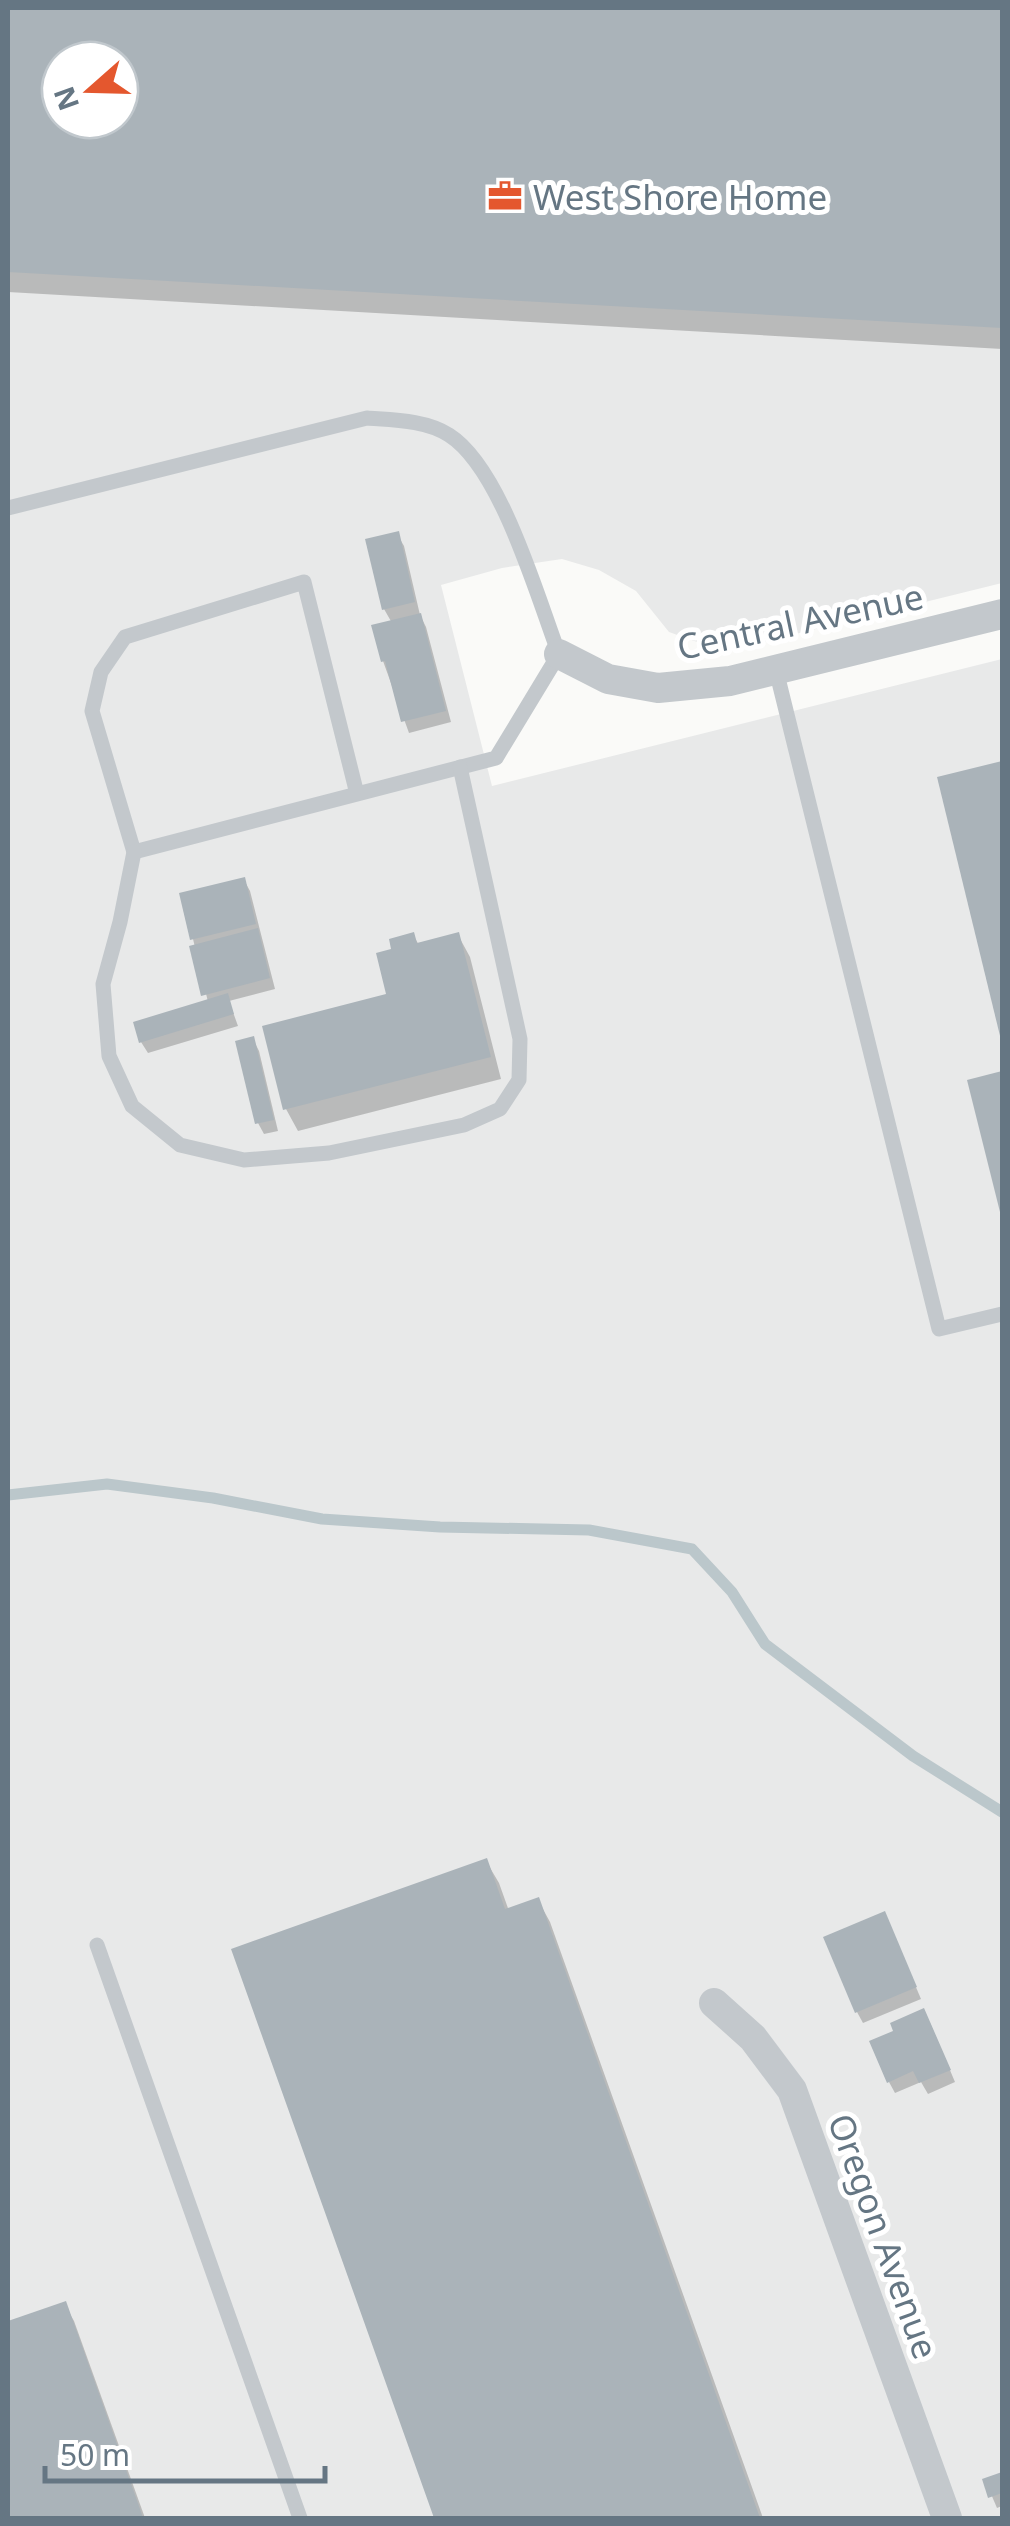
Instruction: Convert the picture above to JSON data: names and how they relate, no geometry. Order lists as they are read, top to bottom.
{
  "streets": {
    "street": ["Central Avenue", "Oregon Avenue"]
  },
  "places": {
    "office": ["West Shore Home"]
  },
  "scale_bar": "50 m",
  "north": "left"
}
